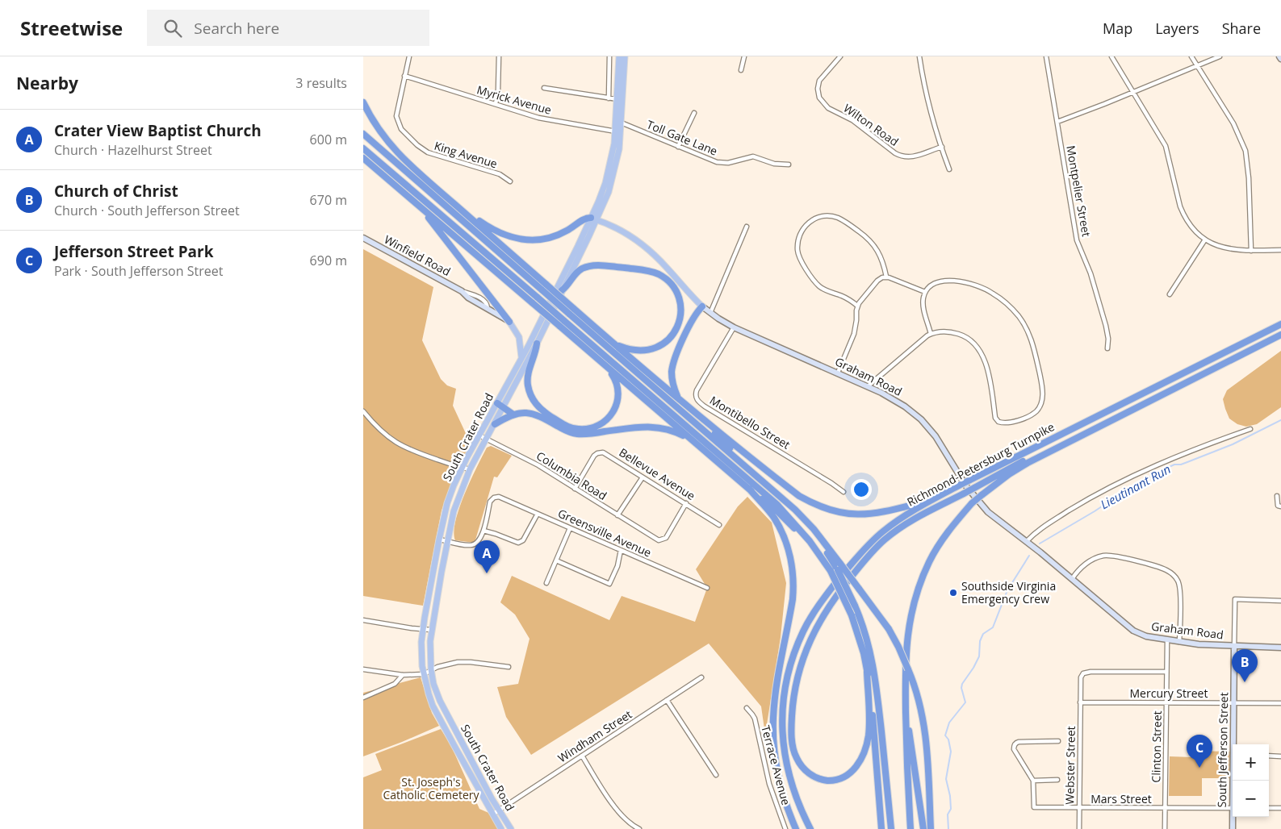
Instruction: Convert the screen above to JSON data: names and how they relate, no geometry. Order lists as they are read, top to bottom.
{
  "streets": {
    "highway": ["Richmond-Petersburg Turnpike"],
    "main road": [
      "Winfield Road",
      "Graham Road",
      "South Crater Road",
      "South Jefferson Street"
    ],
    "street": [
      "Myrick Avenue",
      "Wilton Road",
      "Toll Gate Lane",
      "King Avenue",
      "Montpelier Street",
      "Montibello Street",
      "Bellevue Avenue",
      "Columbia Road",
      "Greensville Avenue",
      "Mercury Street",
      "Windham Street",
      "Clinton Street",
      "Terrace Avenue",
      "Webster Street",
      "Mars Street"
    ]
  },
  "crossings": [
    ["Myrick Avenue", "King Avenue"],
    ["Myrick Avenue", "South Crater Road"],
    ["Toll Gate Lane", "South Crater Road"],
    ["Winfield Road", "South Crater Road"],
    ["Graham Road", "Montibello Street"],
    ["Graham Road", "South Crater Road"],
    ["Graham Road", "Clinton Street"],
    ["Graham Road", "South Jefferson Street"],
    ["South Crater Road", "Columbia Road"],
    ["South Crater Road", "Windham Street"],
    ["Bellevue Avenue", "Columbia Road"],
    ["Mercury Street", "Clinton Street"],
    ["Mercury Street", "South Jefferson Street"],
    ["Mercury Street", "Webster Street"],
    ["Clinton Street", "Webster Street"],
    ["Clinton Street", "Mars Street"],
    ["Webster Street", "Mars Street"]
  ],
  "water": ["Lieutinant Run"],
  "parks": ["St. Joseph's Catholic Cemetery"],
  "places": ["Southside Virginia Emergency Crew"],
  "page": {
    "header": "Streetwise",
    "search": "Search here",
    "nav": ["Map", "Layers", "Share"],
    "heading": ["Nearby", "3 results"],
    "list": [
      {
        "mark": "A",
        "name": "Crater View Baptist Church",
        "note": "Church · Hazelhurst Street",
        "value": "600 m"
      },
      {
        "mark": "B",
        "name": "Church of Christ",
        "note": "Church · South Jefferson Street",
        "value": "670 m"
      },
      {
        "mark": "C",
        "name": "Jefferson Street Park",
        "note": "Park · South Jefferson Street",
        "value": "690 m"
      }
    ],
    "pins": ["A", "B", "C"],
    "map_buttons": ["+", "−"]
  }
}
